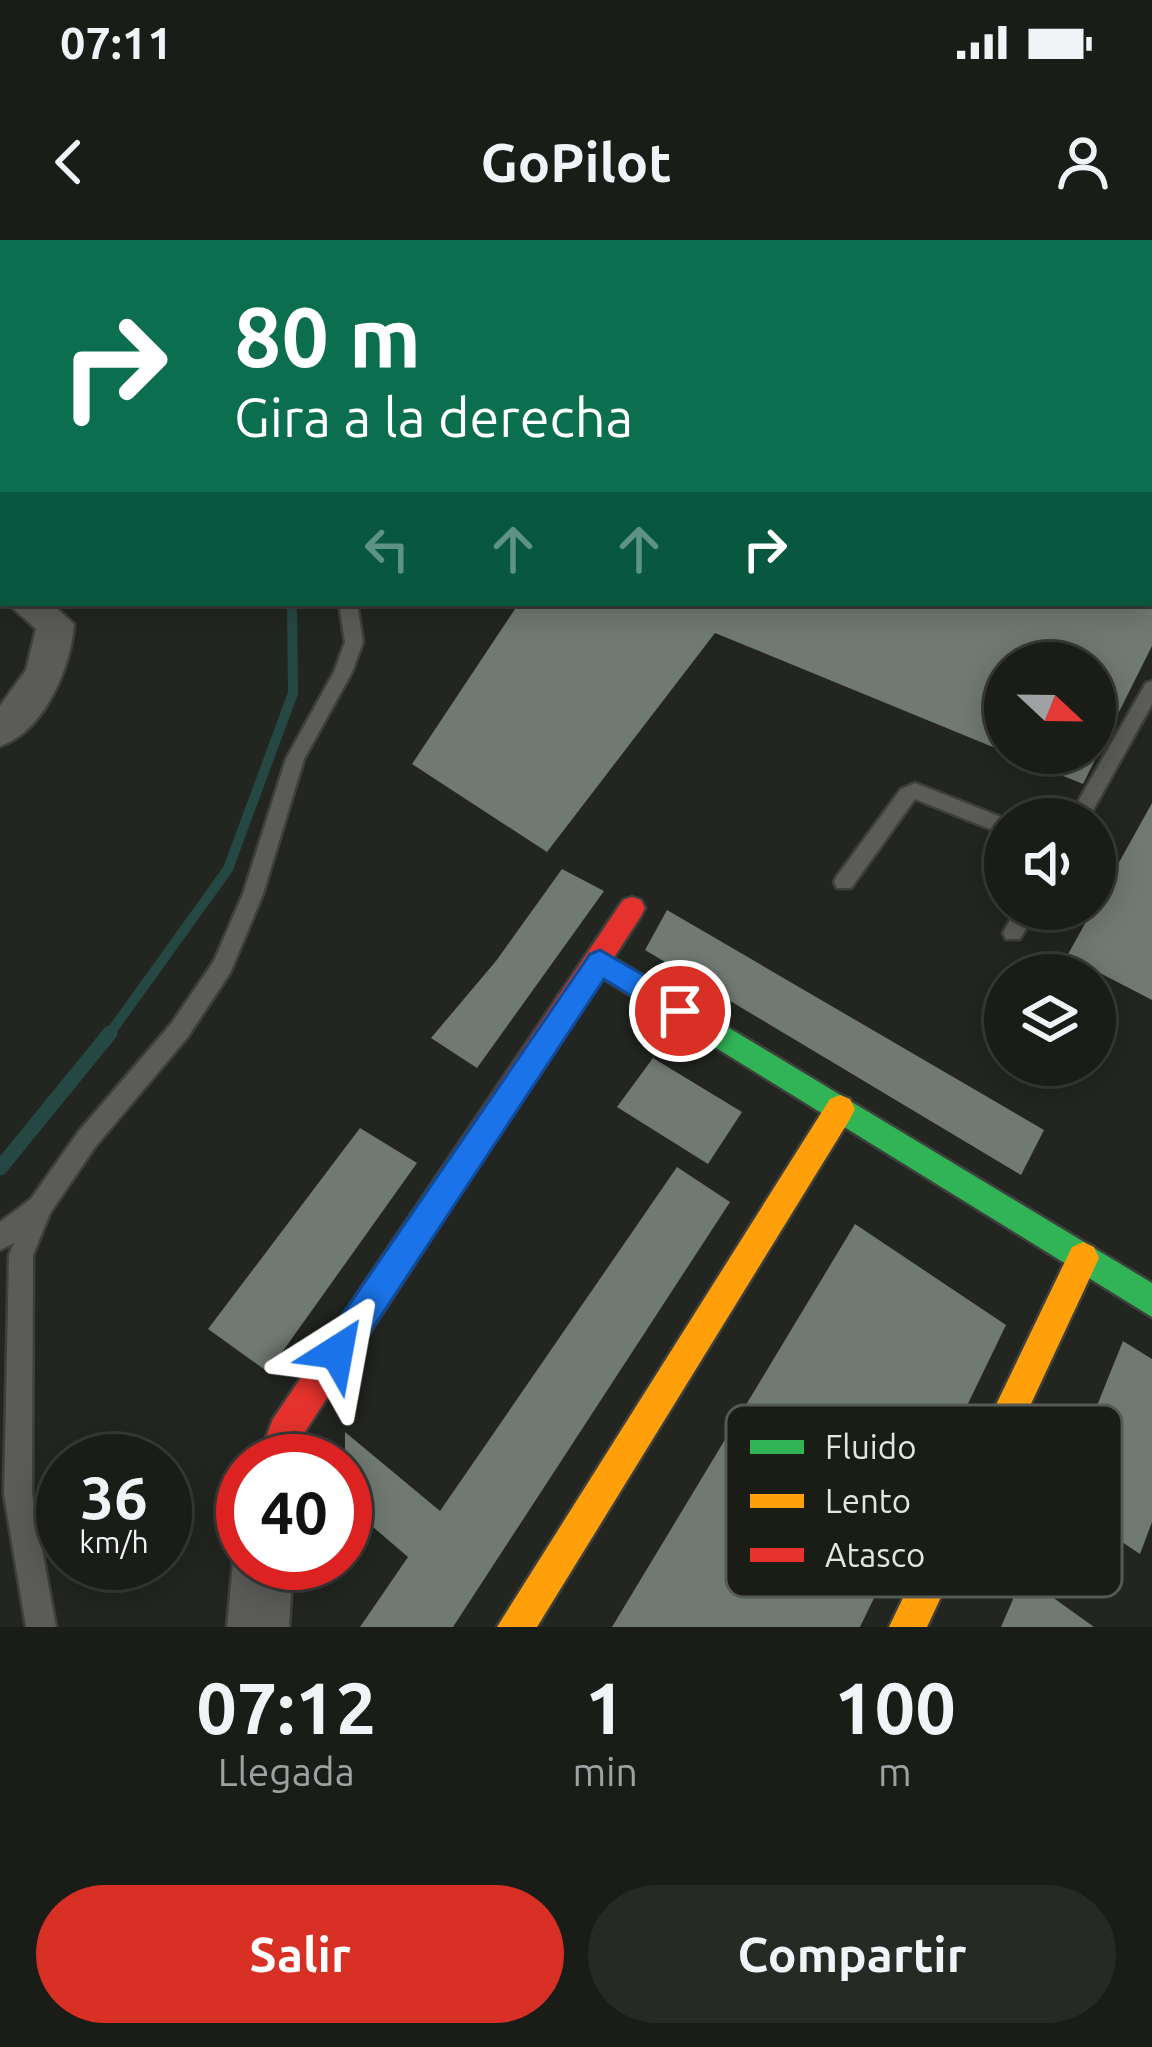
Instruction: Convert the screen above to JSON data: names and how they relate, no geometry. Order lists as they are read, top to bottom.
{
  "legend": ["Fluido", "Lento", "Atasco"],
  "north": "right",
  "page": {
    "status": "07:11",
    "header": "GoPilot",
    "turn": ["80 m", "Gira a la derecha"],
    "speed": "36 km/h",
    "limit": "40",
    "eta": [
      "07:12",
      "Llegada",
      "1",
      "min",
      "100",
      "m"
    ],
    "buttons": ["Salir", "Compartir"]
  }
}
